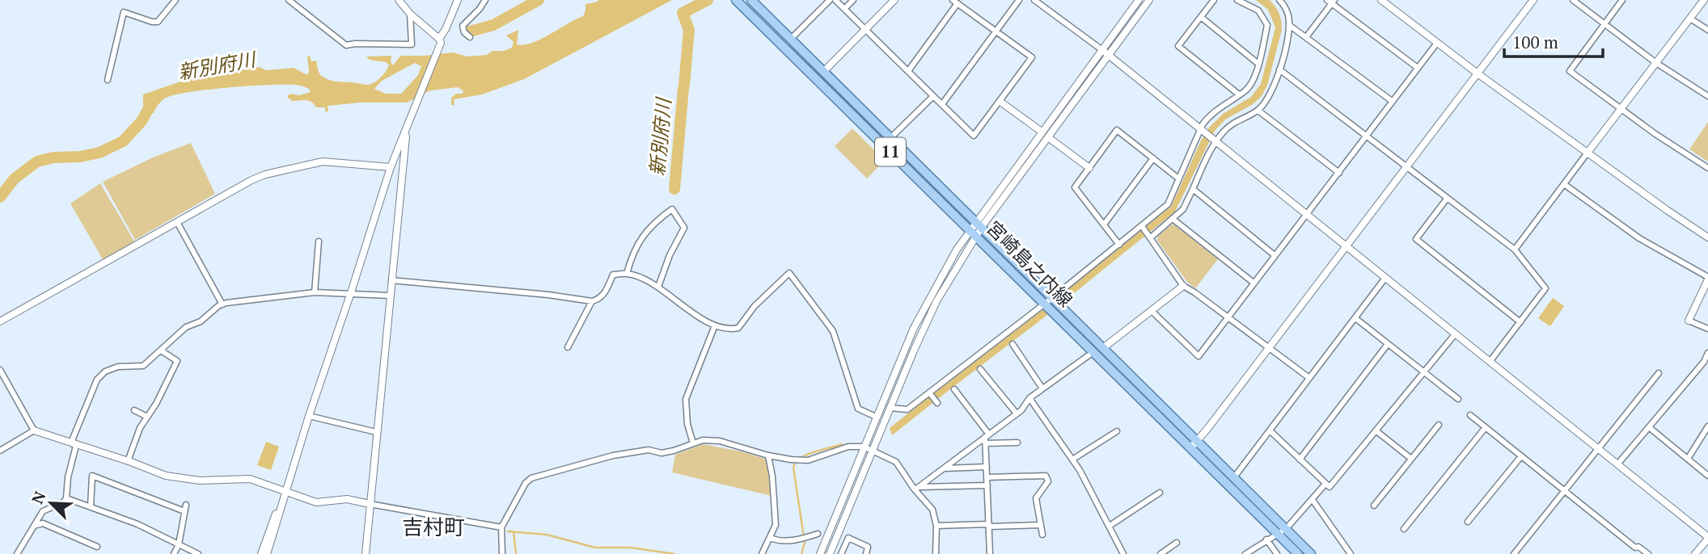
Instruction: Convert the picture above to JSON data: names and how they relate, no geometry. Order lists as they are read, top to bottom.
{
  "streets": {
    "main road": ["11", "宮崎島之内線"]
  },
  "districts": ["吉村町"],
  "water": ["新別府川"],
  "scale_bar": "100 m",
  "north": "top left"
}
